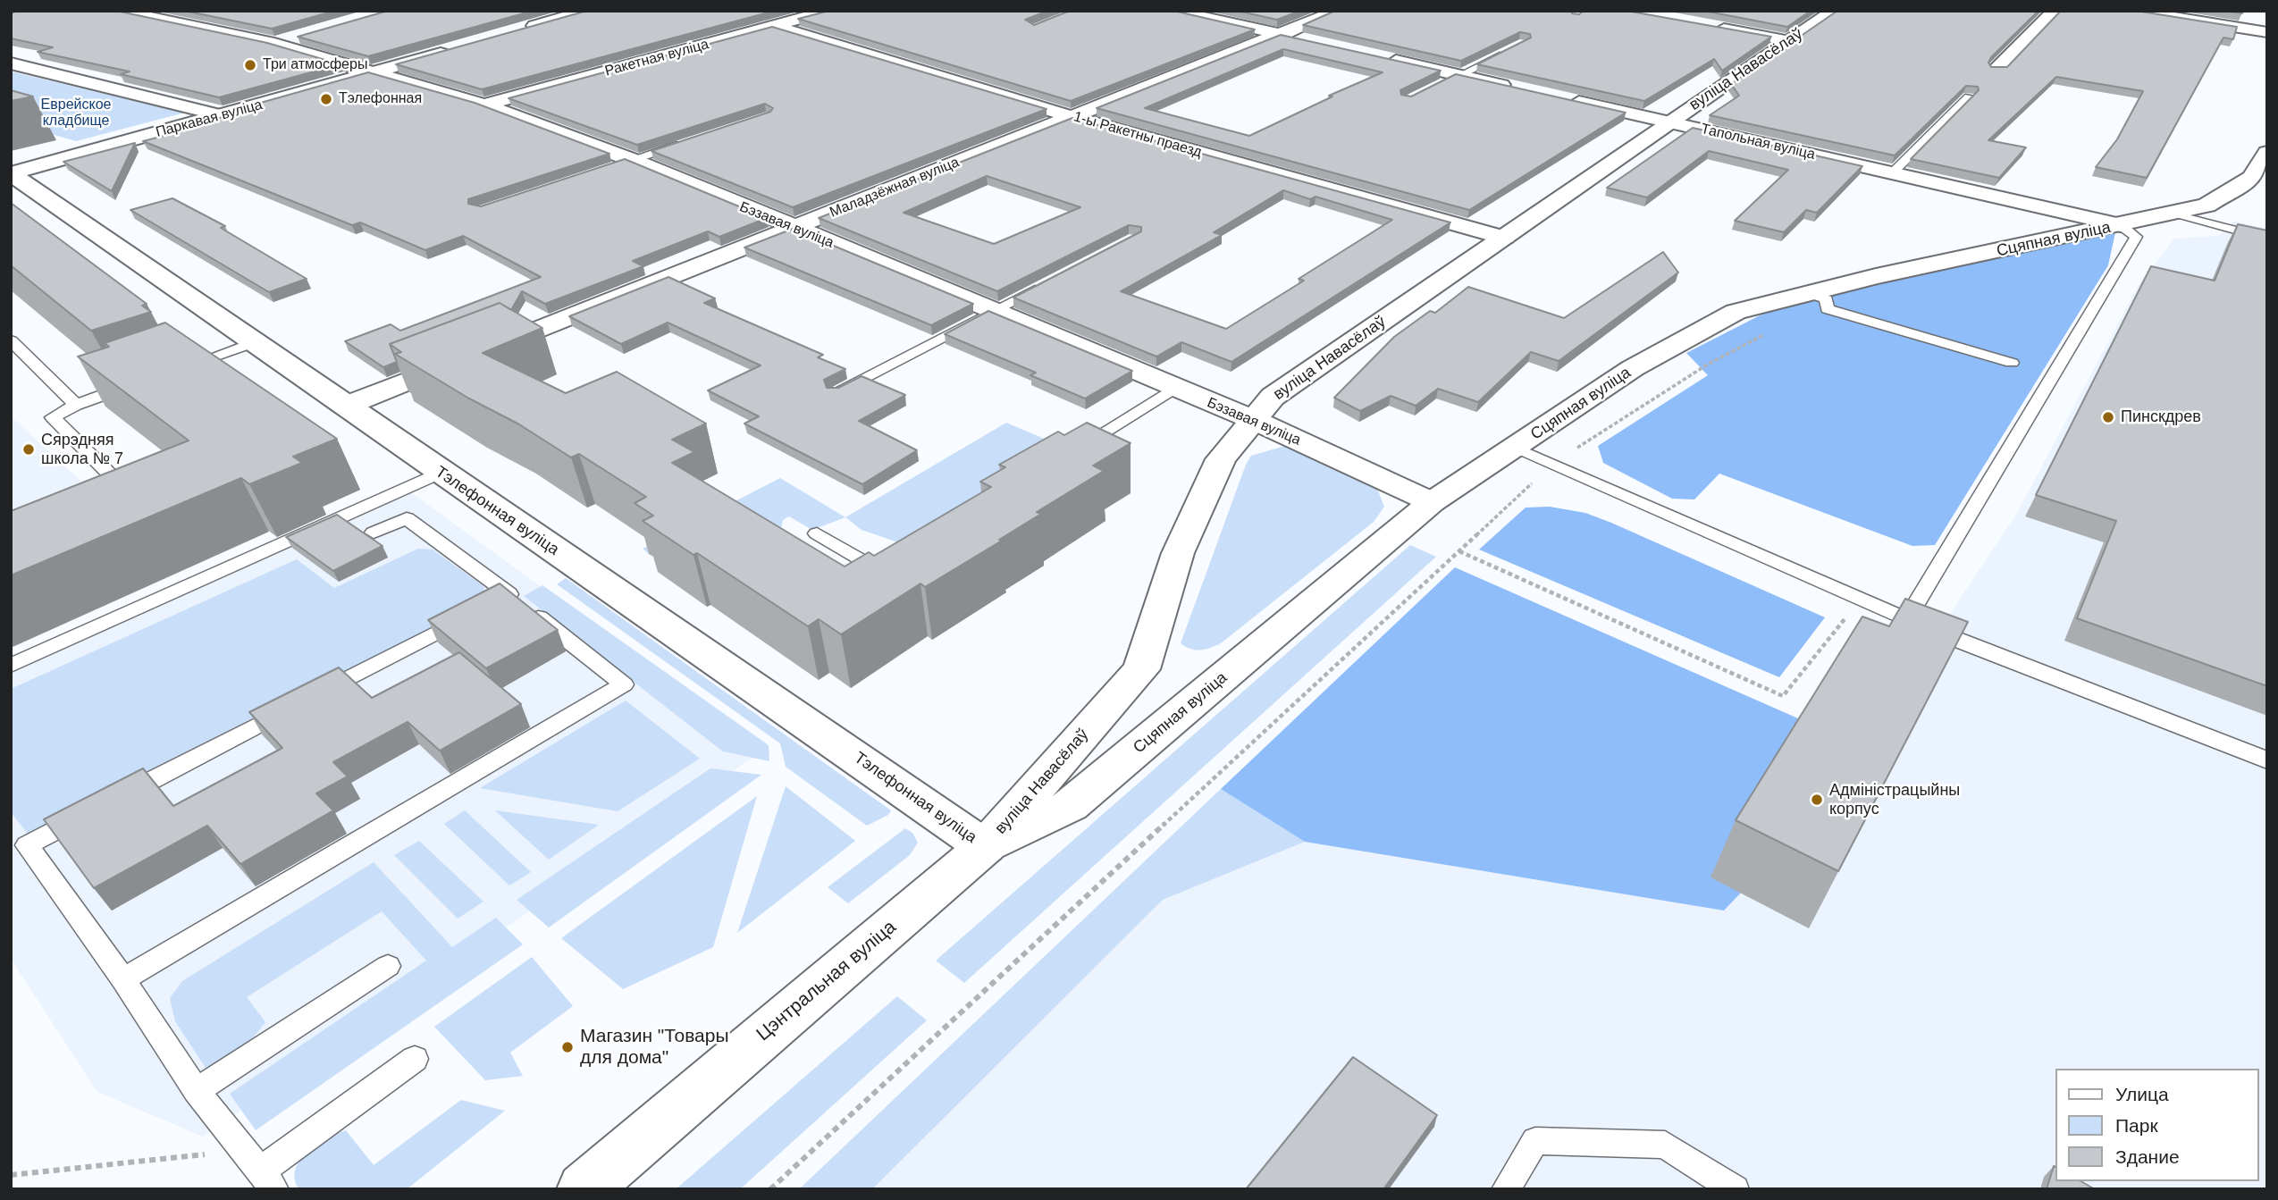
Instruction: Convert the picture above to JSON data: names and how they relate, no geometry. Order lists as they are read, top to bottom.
{
  "streets": {
    "street": [
      "Ракетная вуліца",
      "вуліца Навасёлаў",
      "Паркавая вуліца",
      "1-ы Ракетны праезд",
      "Тапольная вуліца",
      "Маладзёжная вуліца",
      "Бэзавая вуліца",
      "Сцяпная вуліца",
      "Тэлефонная вуліца",
      "Цэнтральная вуліца"
    ]
  },
  "crossings": [
    ["Ракетная вуліца", "1-ы Ракетны праезд"],
    ["Ракетная вуліца", "Бэзавая вуліца"],
    ["вуліца Навасёлаў", "1-ы Ракетны праезд"],
    ["вуліца Навасёлаў", "Тапольная вуліца"],
    ["вуліца Навасёлаў", "Бэзавая вуліца"],
    ["вуліца Навасёлаў", "Сцяпная вуліца"],
    ["вуліца Навасёлаў", "Тэлефонная вуліца"],
    ["вуліца Навасёлаў", "Цэнтральная вуліца"],
    ["Паркавая вуліца", "Бэзавая вуліца"],
    ["Паркавая вуліца", "Тэлефонная вуліца"],
    ["1-ы Ракетны праезд", "Маладзёжная вуліца"],
    ["Тапольная вуліца", "Сцяпная вуліца"],
    ["Маладзёжная вуліца", "Бэзавая вуліца"],
    ["Маладзёжная вуліца", "Тэлефонная вуліца"],
    ["Бэзавая вуліца", "Сцяпная вуліца"],
    ["Сцяпная вуліца", "Тэлефонная вуліца"],
    ["Сцяпная вуліца", "Цэнтральная вуліца"],
    ["Тэлефонная вуліца", "Цэнтральная вуліца"]
  ],
  "parks": ["Еврейское кладбище"],
  "places": [
    "Три атмосферы",
    "Тэлефонная",
    "Пинскдрев",
    "Сярэдняя школа № 7",
    "Адміністрацыйны корпус",
    "Магазин \"Товары для дома\""
  ],
  "legend": ["Улица", "Парк", "Здание"]
}
